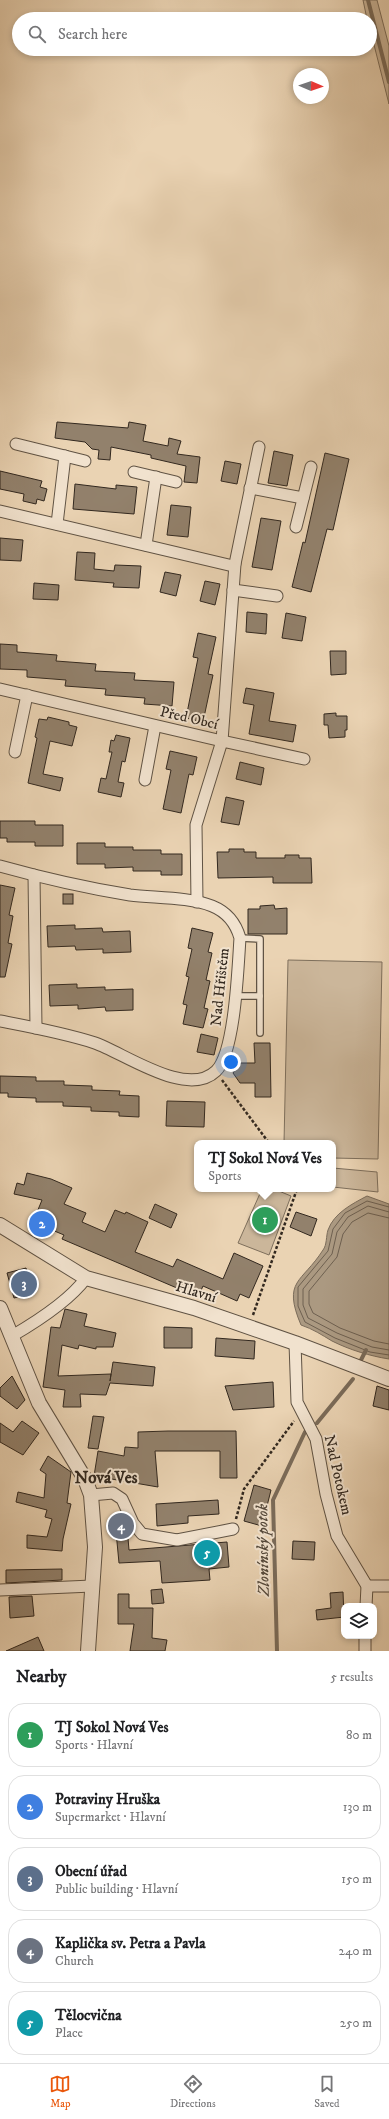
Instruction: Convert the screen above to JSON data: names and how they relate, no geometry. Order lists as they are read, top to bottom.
{
  "streets": {
    "street": [
      "Před Obcí",
      "Nad Hřištěm",
      "Hlavní",
      "Nad Potokem"
    ]
  },
  "crossings": [
    ["Hlavní", "Nad Potokem"]
  ],
  "districts": ["Nová Ves"],
  "water": ["Zlonínský potok"],
  "north": "right",
  "page": {
    "search": "Search here",
    "popup": ["TJ Sokol Nová Ves", "Sports"],
    "pins": [
      "1",
      "2",
      "3",
      "4",
      "5"
    ],
    "heading": ["Nearby", "5 results"],
    "list": [
      {
        "mark": "1",
        "name": "TJ Sokol Nová Ves",
        "note": "Sports · Hlavní",
        "value": "80 m"
      },
      {
        "mark": "2",
        "name": "Potraviny Hruška",
        "note": "Supermarket · Hlavní",
        "value": "130 m"
      },
      {
        "mark": "3",
        "name": "Obecní úřad",
        "note": "Public building · Hlavní",
        "value": "150 m"
      },
      {
        "mark": "4",
        "name": "Kaplička sv. Petra a Pavla",
        "note": "Church",
        "value": "240 m"
      },
      {
        "mark": "5",
        "name": "Tělocvična",
        "note": "Place",
        "value": "250 m"
      }
    ],
    "nav": ["Map", "Directions", "Saved"]
  }
}
